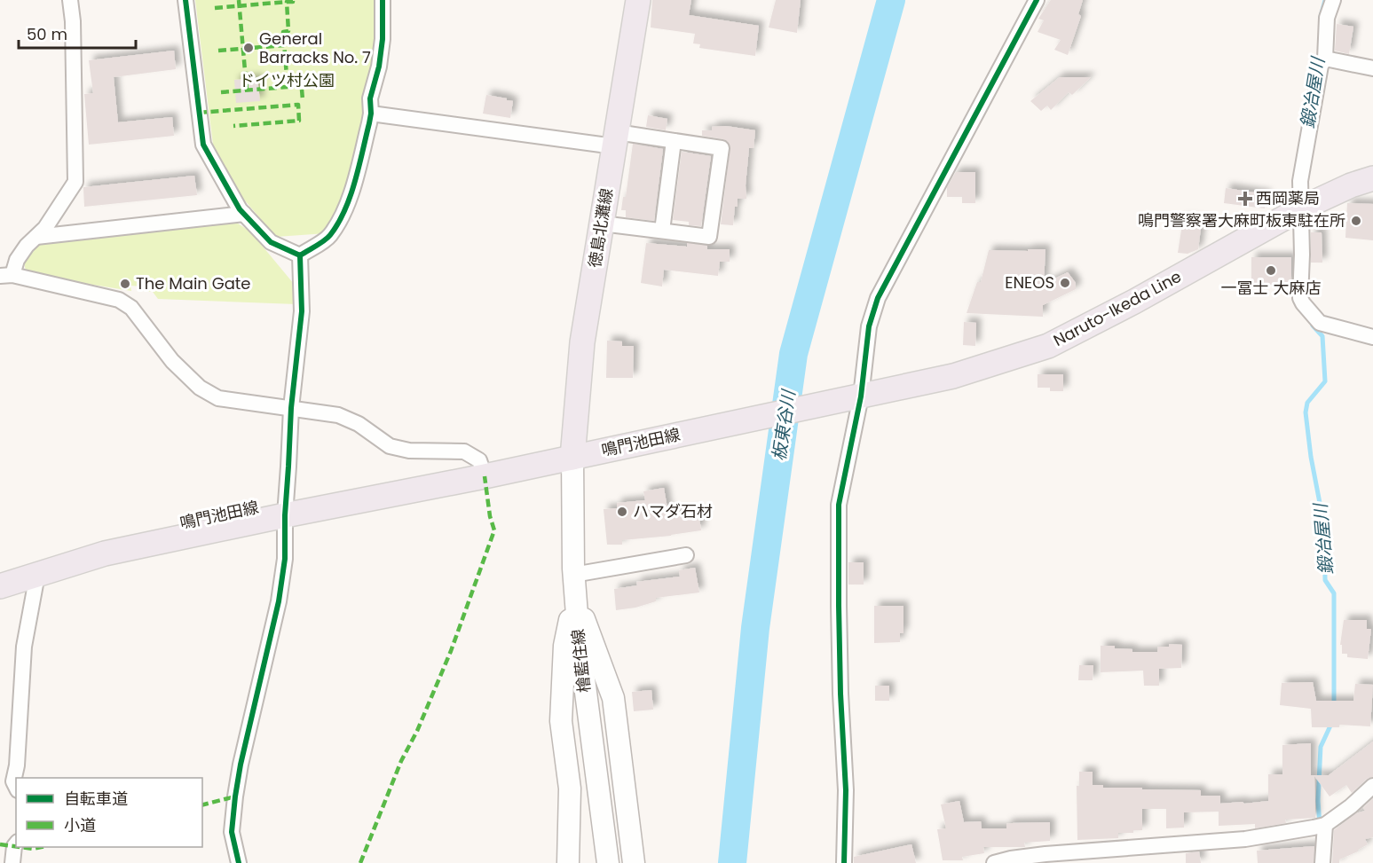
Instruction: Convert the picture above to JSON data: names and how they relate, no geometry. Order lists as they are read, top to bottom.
{
  "streets": {
    "main road": [
      "徳島北灘線",
      "Naruto-Ikeda Line",
      "鳴門池田線",
      "檜藍住線"
    ]
  },
  "crossings": [
    ["徳島北灘線", "鳴門池田線"],
    ["徳島北灘線", "檜藍住線"],
    ["Naruto-Ikeda Line", "鳴門池田線"],
    ["鳴門池田線", "檜藍住線"]
  ],
  "water": ["鍛冶屋川", "板東谷川"],
  "parks": ["ドイツ村公園"],
  "places": {
    "other": [
      "General Barracks No. 7",
      "鳴門警察署大麻町板東駐在所",
      "一冨士 大麻店",
      "ENEOS",
      "The Main Gate",
      "ハマダ石材"
    ],
    "health": ["西岡薬局"]
  },
  "legend": ["自転車道", "小道"],
  "scale_bar": "50 m"
}
